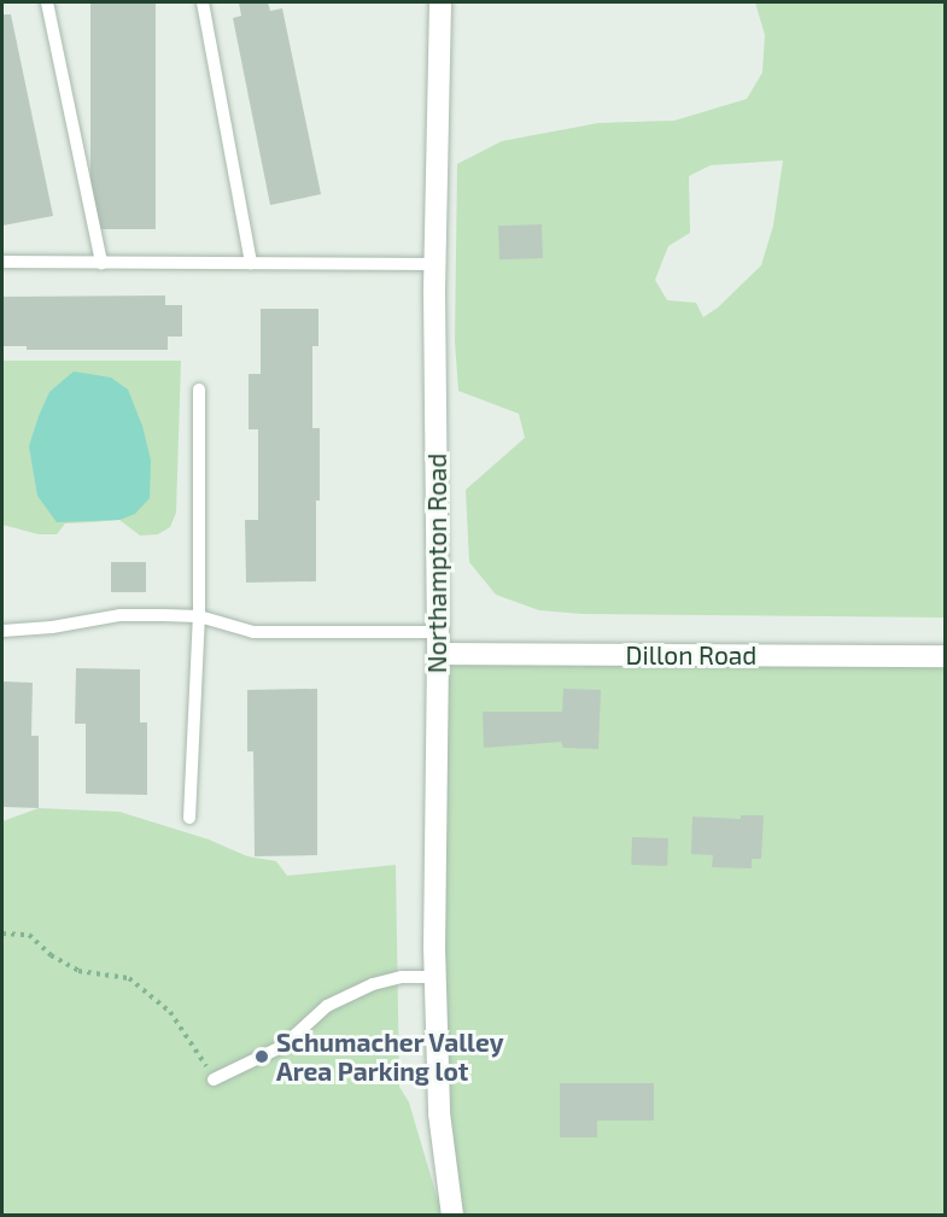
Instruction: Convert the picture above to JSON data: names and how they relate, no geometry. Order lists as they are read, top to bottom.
{
  "streets": {
    "street": ["Northampton Road", "Dillon Road"]
  },
  "crossings": [
    ["Northampton Road", "Dillon Road"]
  ],
  "places": ["Schumacher Valley Area Parking lot"]
}
